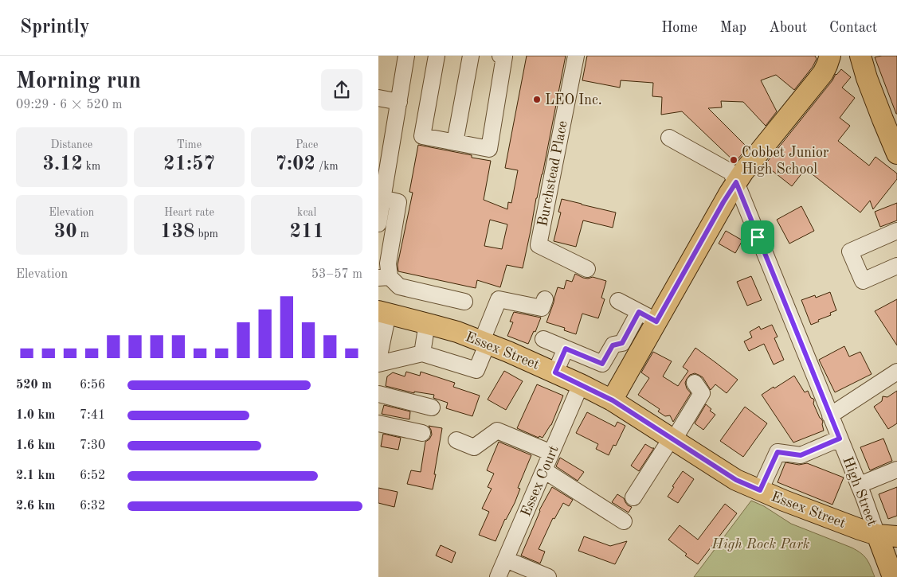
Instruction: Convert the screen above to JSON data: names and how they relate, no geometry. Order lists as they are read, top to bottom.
{
  "streets": {
    "main road": ["Essex Street"],
    "street": ["Burchstead Place", "Essex Court", "High Street"]
  },
  "crossings": [
    ["Essex Street", "Essex Court"],
    ["Essex Street", "High Street"]
  ],
  "parks": ["High Rock Park"],
  "places": ["LEO Inc.", "Cobbet Junior High School"],
  "page": {
    "header": "Sprintly",
    "nav": [
      "Home",
      "Map",
      "About",
      "Contact"
    ],
    "heading": ["Morning run", "09:29 · 6 × 520 m"],
    "stats": [
      ["Distance", "3.12 km"],
      ["Time", "21:57"],
      ["Pace", "7:02 /km"],
      ["Elevation", "30 m"],
      ["Heart rate", "138 bpm"],
      ["kcal", "211"]
    ],
    "chart": ["Elevation", "53–57 m"],
    "list": [
      {
        "name": "520 m",
        "note": "6:56"
      },
      {
        "name": "1.0 km",
        "note": "7:41"
      },
      {
        "name": "1.6 km",
        "note": "7:30"
      },
      {
        "name": "2.1 km",
        "note": "6:52"
      },
      {
        "name": "2.6 km",
        "note": "6:32"
      }
    ]
  }
}
